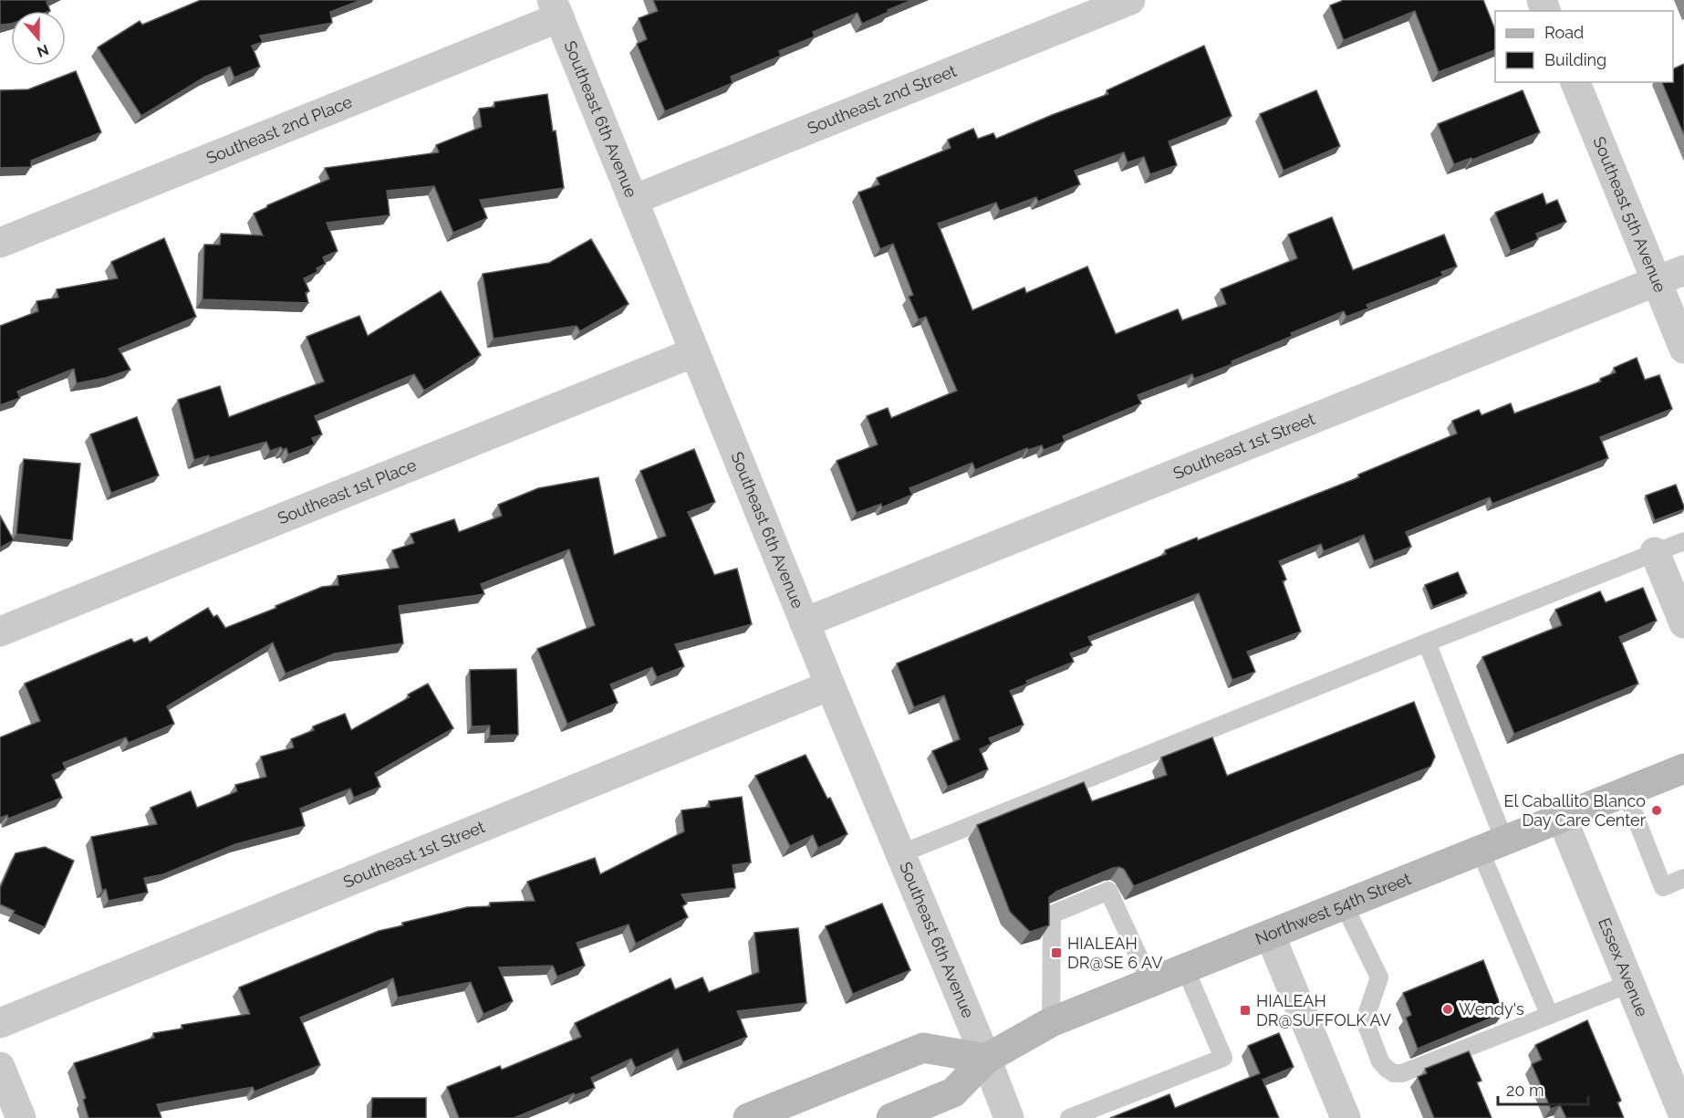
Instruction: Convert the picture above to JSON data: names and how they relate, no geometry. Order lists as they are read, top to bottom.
{
  "streets": {
    "main road": ["Northwest 54th Street"],
    "street": [
      "Southeast 2nd Street",
      "Southeast 6th Avenue",
      "Southeast 2nd Place",
      "Southeast 5th Avenue",
      "Southeast 1st Street",
      "Southeast 1st Place",
      "Essex Avenue"
    ]
  },
  "crossings": [
    ["Southeast 2nd Street", "Southeast 6th Avenue"],
    ["Southeast 6th Avenue", "Southeast 2nd Place"],
    ["Southeast 6th Avenue", "Southeast 1st Street"],
    ["Southeast 6th Avenue", "Southeast 1st Place"],
    ["Southeast 6th Avenue", "Northwest 54th Street"],
    ["Southeast 5th Avenue", "Southeast 1st Street"],
    ["Northwest 54th Street", "Essex Avenue"]
  ],
  "places": {
    "other": ["El Caballito Blanco Day Care Center", "Wendy's"],
    "transit": ["HIALEAH DR@SE 6 AV", "HIALEAH DR@SUFFOLK AV"]
  },
  "legend": ["Road", "Building"],
  "scale_bar": "20 m",
  "north": "bottom"
}
